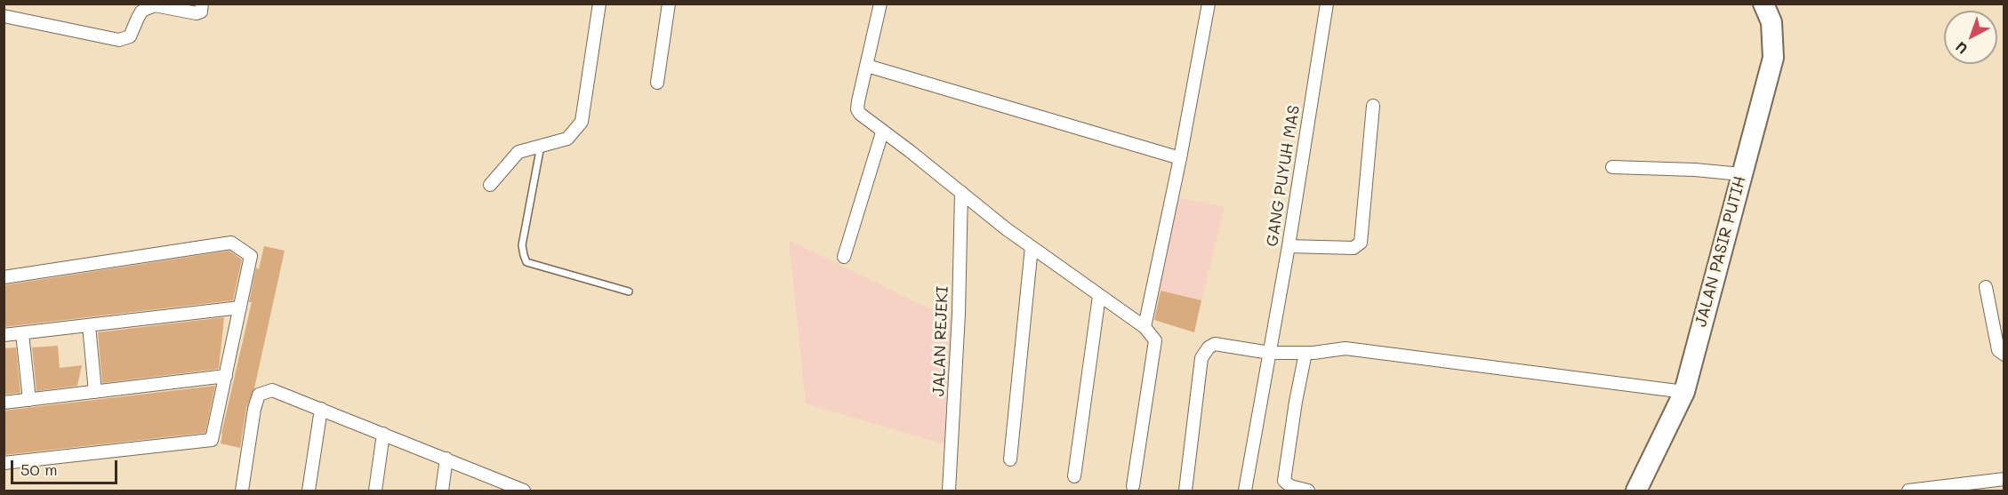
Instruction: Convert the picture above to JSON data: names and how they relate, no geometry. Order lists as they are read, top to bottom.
{
  "streets": {
    "highway": ["JALAN PASIR PUTIH"],
    "street": ["GANG PUYUH MAS", "JALAN REJEKI"]
  },
  "scale_bar": "50 m",
  "north": "bottom left"
}
